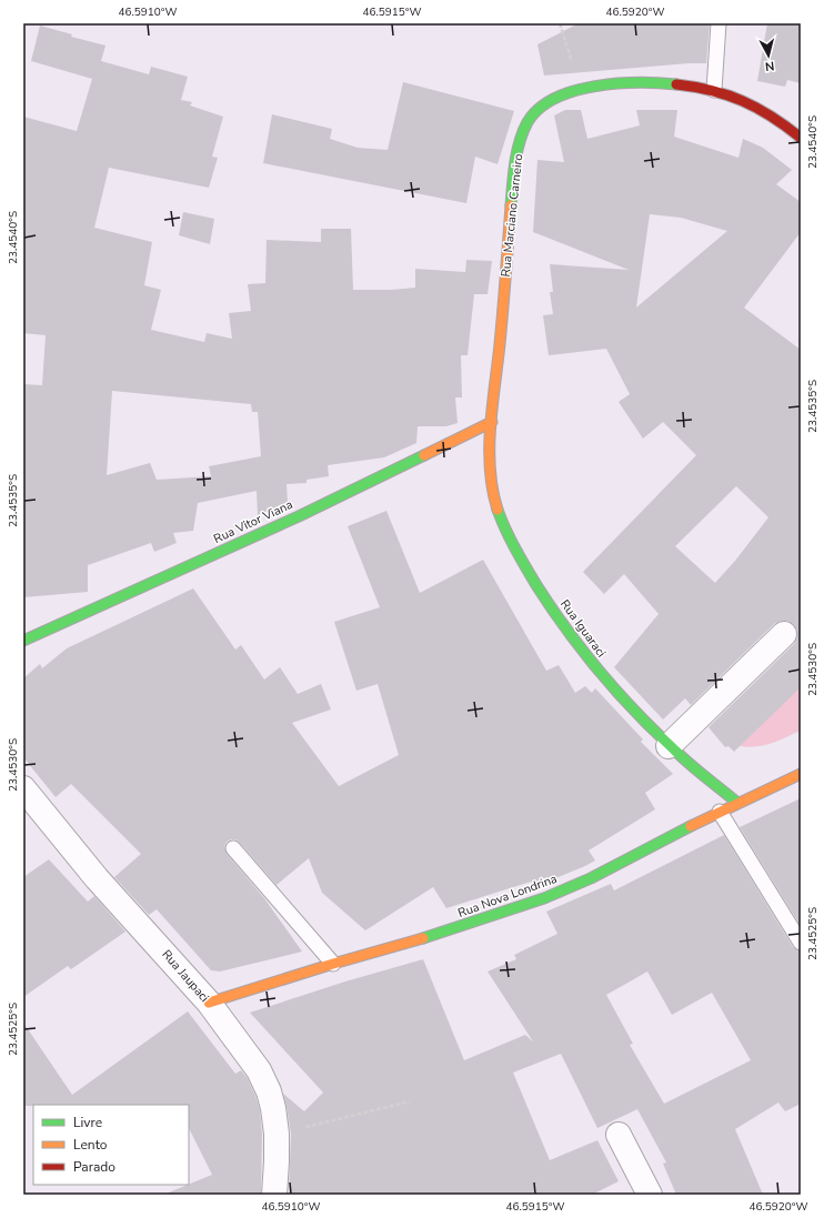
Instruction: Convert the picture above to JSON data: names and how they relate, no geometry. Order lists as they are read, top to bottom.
{
  "streets": {
    "street": [
      "Rua Marciano Carneiro",
      "Rua Vitor Viana",
      "Rua Iguaraci",
      "Rua Nova Londrina",
      "Rua Jaupaci"
    ]
  },
  "crossings": [
    ["Rua Marciano Carneiro", "Rua Vitor Viana"],
    ["Rua Marciano Carneiro", "Rua Iguaraci"],
    ["Rua Vitor Viana", "Rua Iguaraci"],
    ["Rua Iguaraci", "Rua Nova Londrina"],
    ["Rua Nova Londrina", "Rua Jaupaci"]
  ],
  "legend": ["Livre", "Lento", "Parado"],
  "north": "bottom",
  "coordinates": [
    "46.5910°W",
    "46.5915°W",
    "46.5920°W",
    "23.4540°S",
    "23.4535°S",
    "23.4530°S",
    "23.4525°S"
  ]
}
